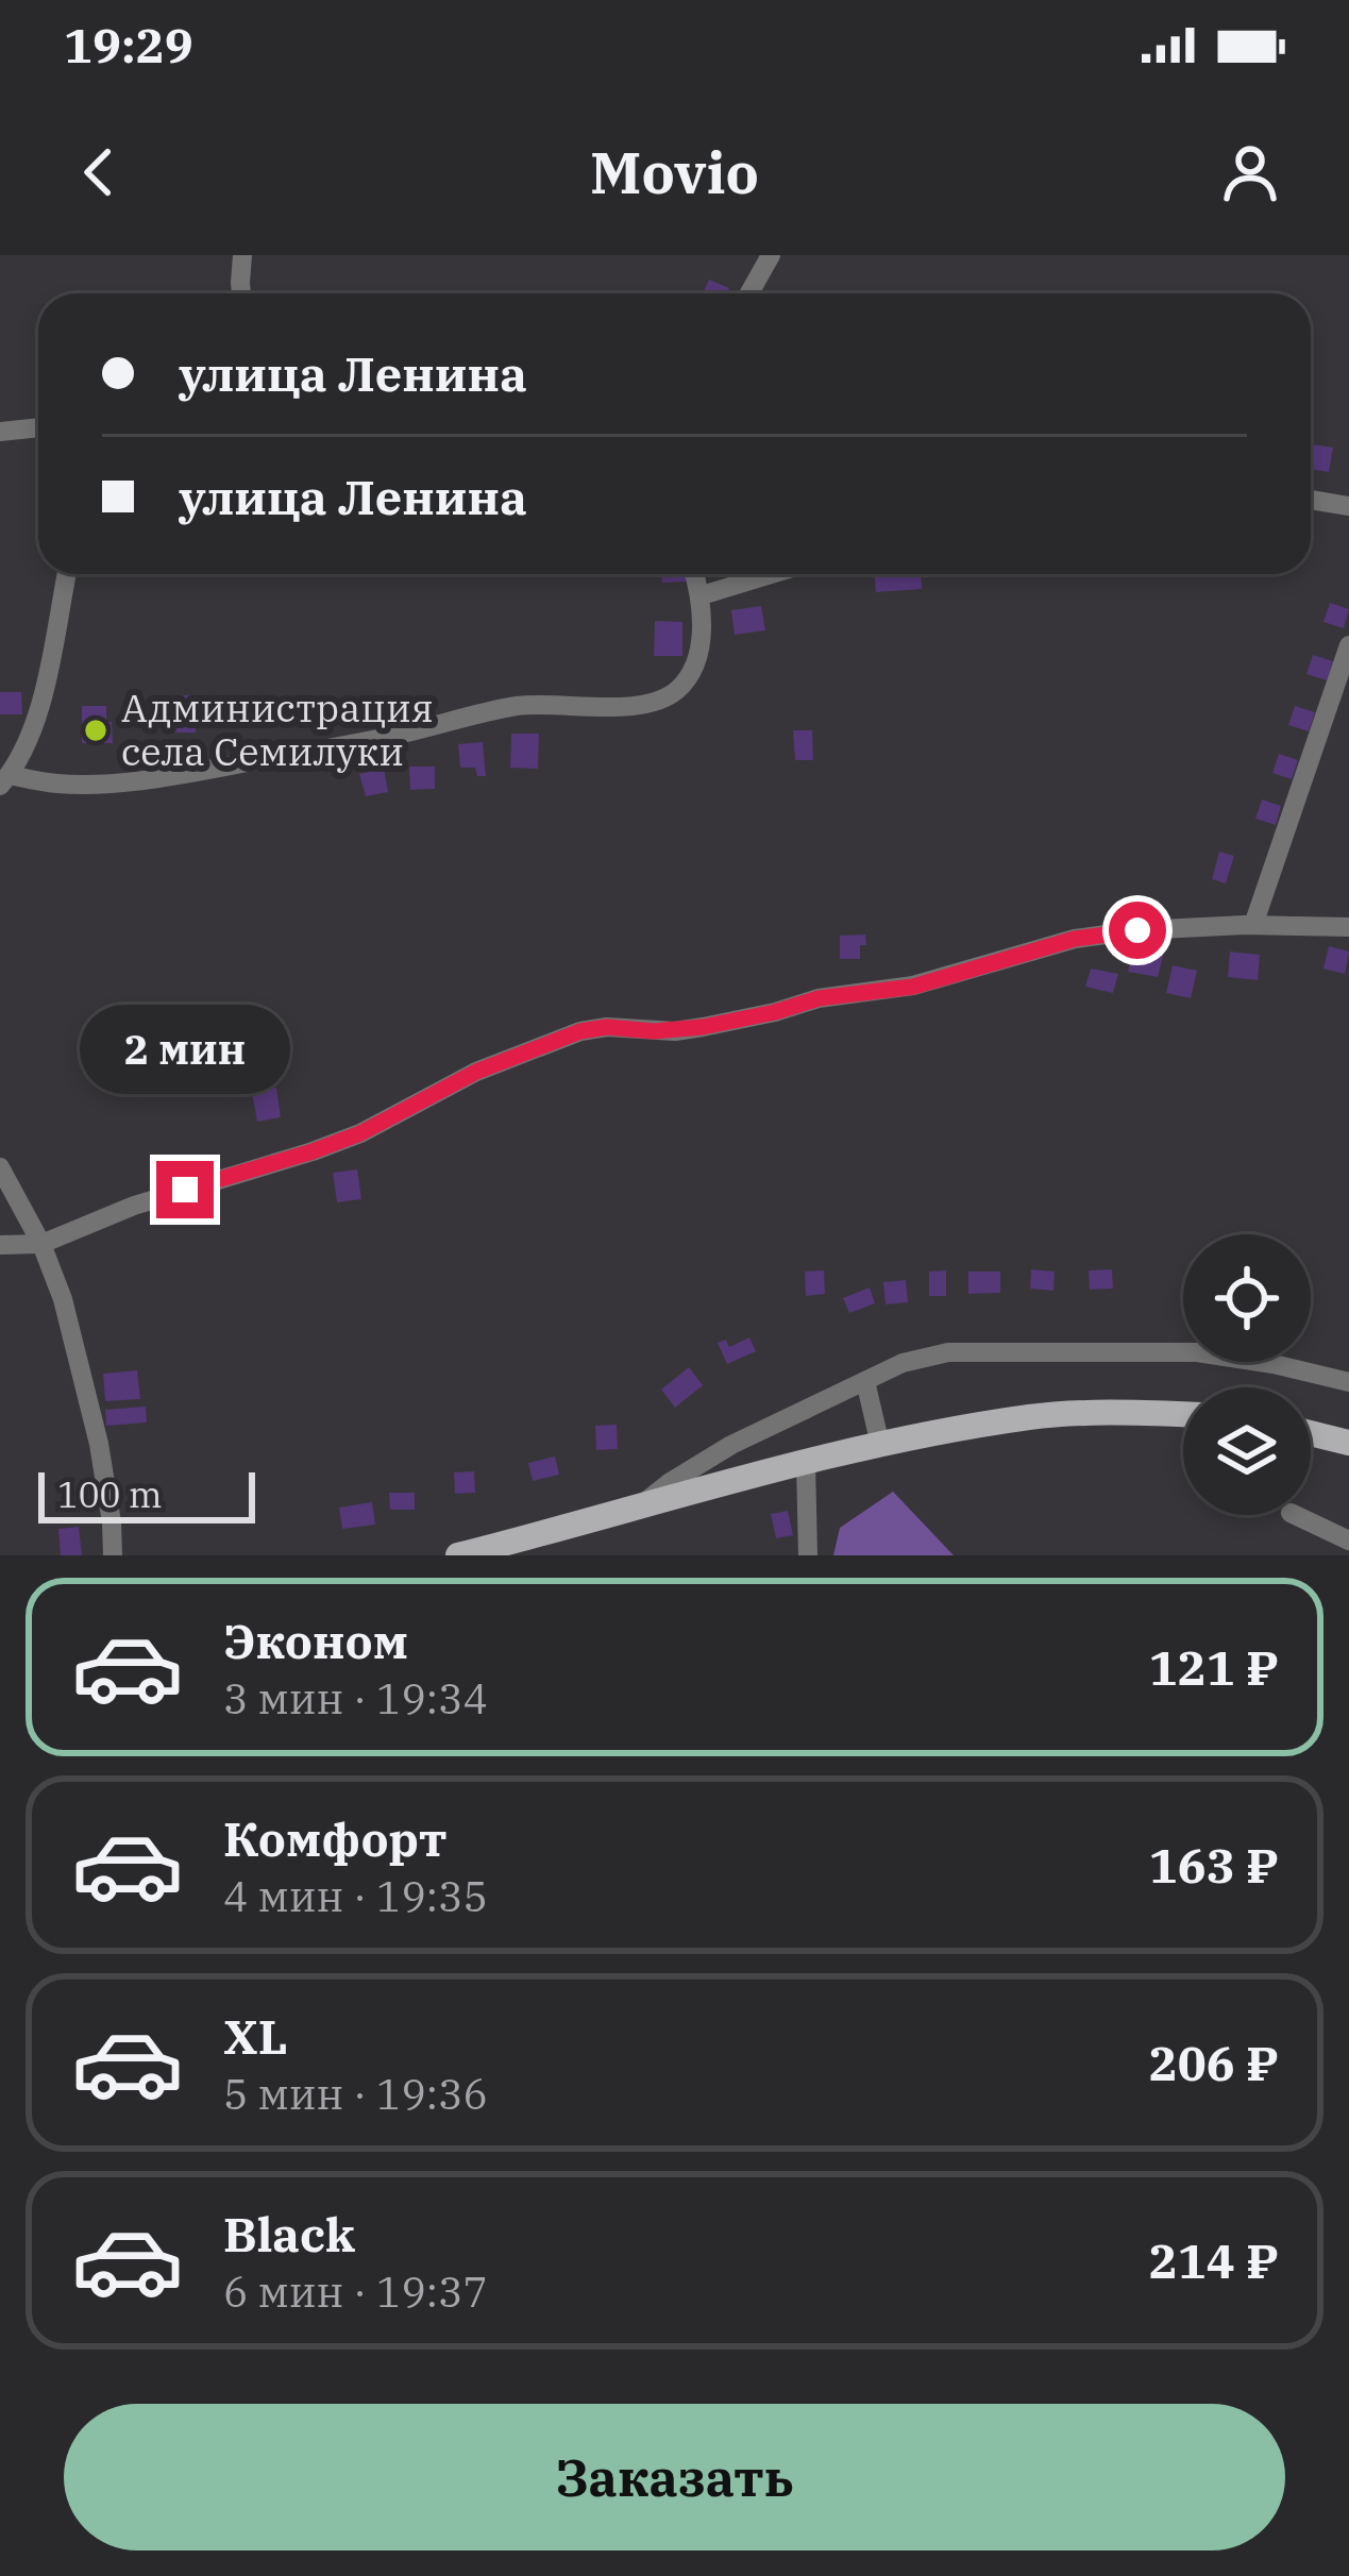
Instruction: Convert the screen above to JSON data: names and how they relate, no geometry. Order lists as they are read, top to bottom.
{
  "places": ["Администрация села Семилуки"],
  "scale_bar": "100 m",
  "page": {
    "status": "19:29",
    "header": "Movio",
    "banner": ["улица Ленина", "улица Ленина"],
    "bubble": "2 мин",
    "scale": "100 m",
    "list": [
      {
        "name": "Эконом",
        "note": "3 мин · 19:34",
        "value": "121 ₽"
      },
      {
        "name": "Комфорт",
        "note": "4 мин · 19:35",
        "value": "163 ₽"
      },
      {
        "name": "XL",
        "note": "5 мин · 19:36",
        "value": "206 ₽"
      },
      {
        "name": "Black",
        "note": "6 мин · 19:37",
        "value": "214 ₽"
      }
    ],
    "buttons": "Заказать"
  }
}
